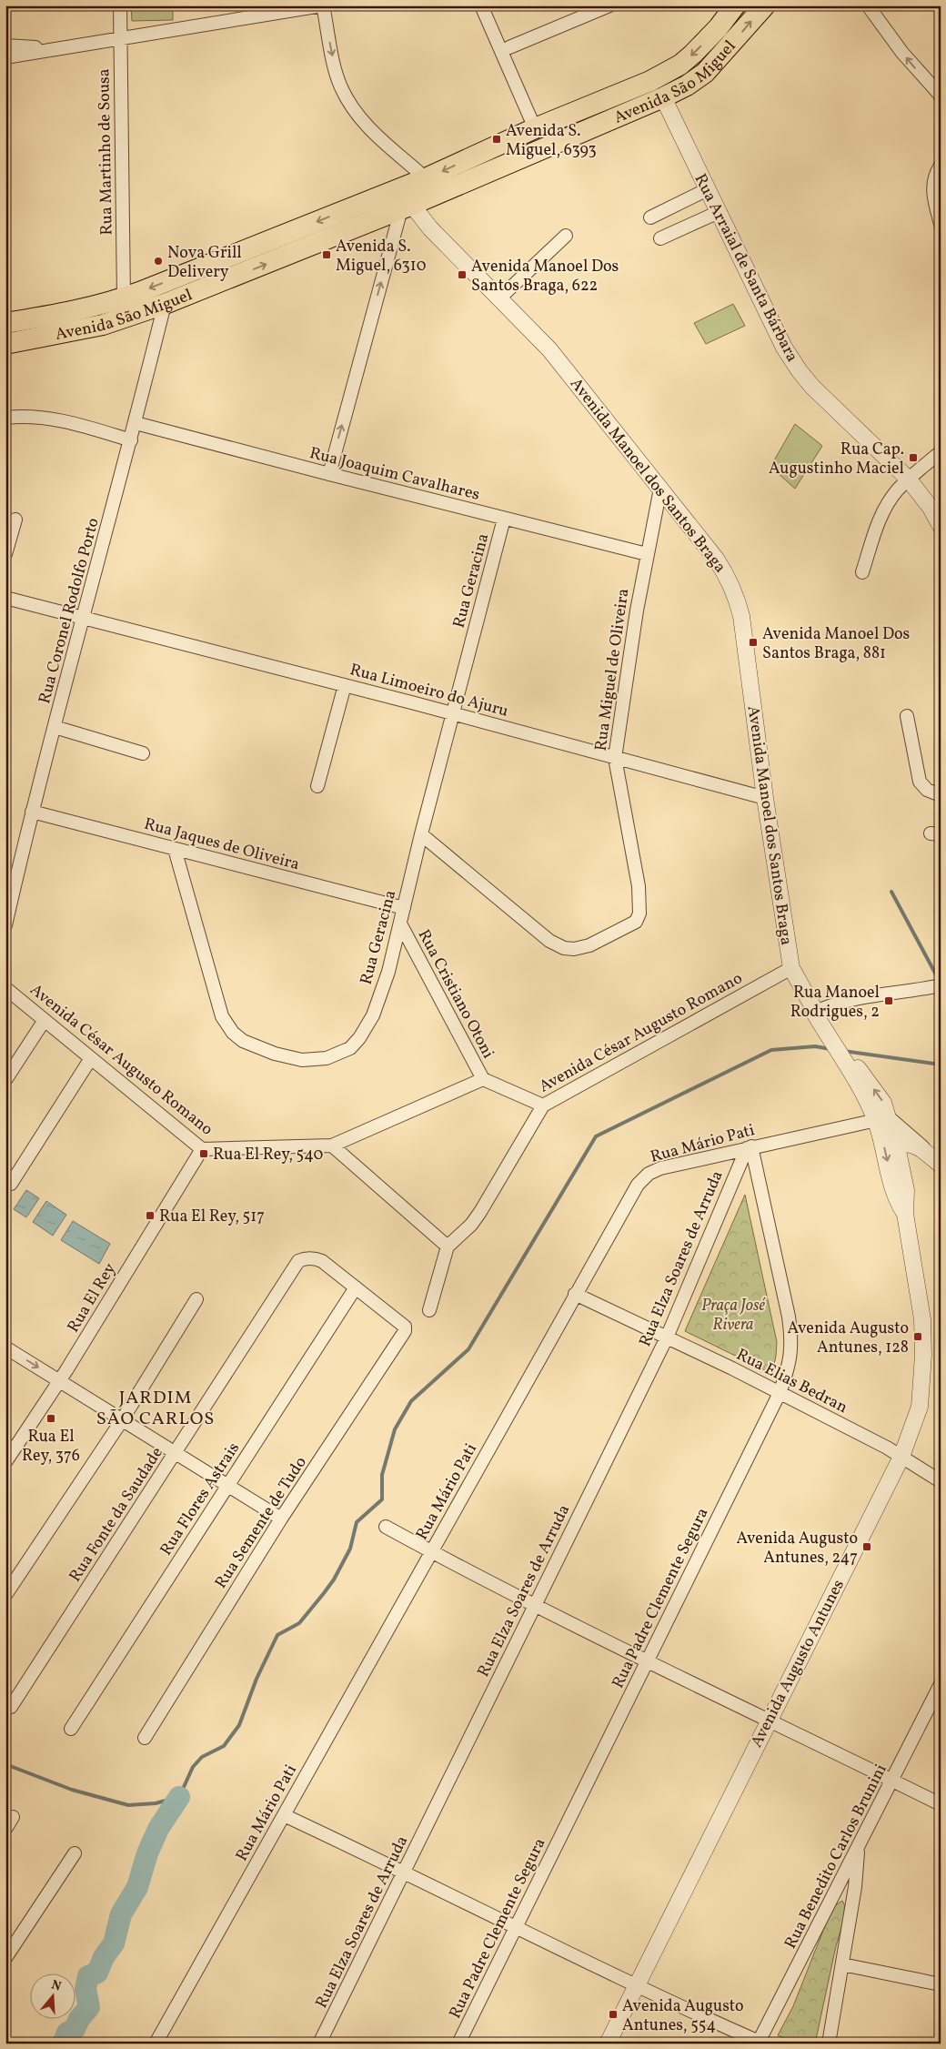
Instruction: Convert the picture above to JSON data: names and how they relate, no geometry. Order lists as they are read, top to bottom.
{
  "streets": {
    "main road": ["Avenida São Miguel"],
    "street": [
      "Rua Martinho de Sousa",
      "Rua Arraial de Santa Bárbara",
      "Rua Joaquim Cavalhares",
      "Avenida Manoel dos Santos Braga",
      "Rua Geracina",
      "Rua Coronel Rodolfo Porto",
      "Rua Miguel de Oliveira",
      "Rua Limoeiro do Ajuru",
      "Rua Jaques de Oliveira",
      "Rua Cristiano Otoni",
      "Avenida César Augusto Romano",
      "Rua Mário Pati",
      "Rua Elza Soares de Arruda",
      "Rua El Rey",
      "Rua Elias Bedran",
      "Rua Flores Astrais",
      "Rua Fonte da Saudade",
      "Rua Semente de Tudo",
      "Rua Padre Clemente Segura",
      "Avenida Augusto Antunes",
      "Rua Benedito Carlos Brunini"
    ]
  },
  "crossings": [
    ["Avenida São Miguel", "Rua Martinho de Sousa"],
    ["Avenida São Miguel", "Rua Arraial de Santa Bárbara"],
    ["Avenida São Miguel", "Avenida Manoel dos Santos Braga"],
    ["Avenida São Miguel", "Rua Coronel Rodolfo Porto"],
    ["Rua Joaquim Cavalhares", "Rua Geracina"],
    ["Rua Joaquim Cavalhares", "Rua Coronel Rodolfo Porto"],
    ["Rua Joaquim Cavalhares", "Rua Miguel de Oliveira"],
    ["Avenida Manoel dos Santos Braga", "Rua Miguel de Oliveira"],
    ["Avenida Manoel dos Santos Braga", "Rua Limoeiro do Ajuru"],
    ["Avenida Manoel dos Santos Braga", "Avenida César Augusto Romano"],
    ["Avenida Manoel dos Santos Braga", "Avenida Augusto Antunes"],
    ["Rua Geracina", "Rua Miguel de Oliveira"],
    ["Rua Geracina", "Rua Limoeiro do Ajuru"],
    ["Rua Geracina", "Rua Jaques de Oliveira"],
    ["Rua Geracina", "Rua Cristiano Otoni"],
    ["Rua Coronel Rodolfo Porto", "Rua Limoeiro do Ajuru"],
    ["Rua Coronel Rodolfo Porto", "Rua Jaques de Oliveira"],
    ["Rua Miguel de Oliveira", "Rua Limoeiro do Ajuru"],
    ["Rua Cristiano Otoni", "Avenida César Augusto Romano"],
    ["Avenida César Augusto Romano", "Rua El Rey"],
    ["Rua Mário Pati", "Rua Elza Soares de Arruda"],
    ["Rua Mário Pati", "Rua Elias Bedran"],
    ["Rua Mário Pati", "Rua Padre Clemente Segura"],
    ["Rua Mário Pati", "Avenida Augusto Antunes"],
    ["Rua Elza Soares de Arruda", "Rua Elias Bedran"],
    ["Rua Elza Soares de Arruda", "Rua Padre Clemente Segura"],
    ["Rua Elias Bedran", "Rua Padre Clemente Segura"],
    ["Rua Elias Bedran", "Avenida Augusto Antunes"],
    ["Rua Flores Astrais", "Rua Fonte da Saudade"],
    ["Rua Flores Astrais", "Rua Semente de Tudo"],
    ["Rua Fonte da Saudade", "Rua Semente de Tudo"]
  ],
  "districts": ["JARDIM SÃO CARLOS"],
  "parks": ["Praça José Rivera"],
  "places": {
    "transit": [
      "Avenida S. Miguel, 6393",
      "Avenida S. Miguel, 6310",
      "Avenida Manoel Dos Santos Braga, 622",
      "Rua Cap. Augustinho Maciel",
      "Avenida Manoel Dos Santos Braga, 881",
      "Rua Manoel Rodrigues, 2",
      "Rua El Rey, 540",
      "Rua El Rey, 517",
      "Avenida Augusto Antunes, 128",
      "Rua El Rey, 376",
      "Avenida Augusto Antunes, 247",
      "Avenida Augusto Antunes, 554"
    ],
    "other": ["Nova Grill Delivery"]
  },
  "north": "top"
}
